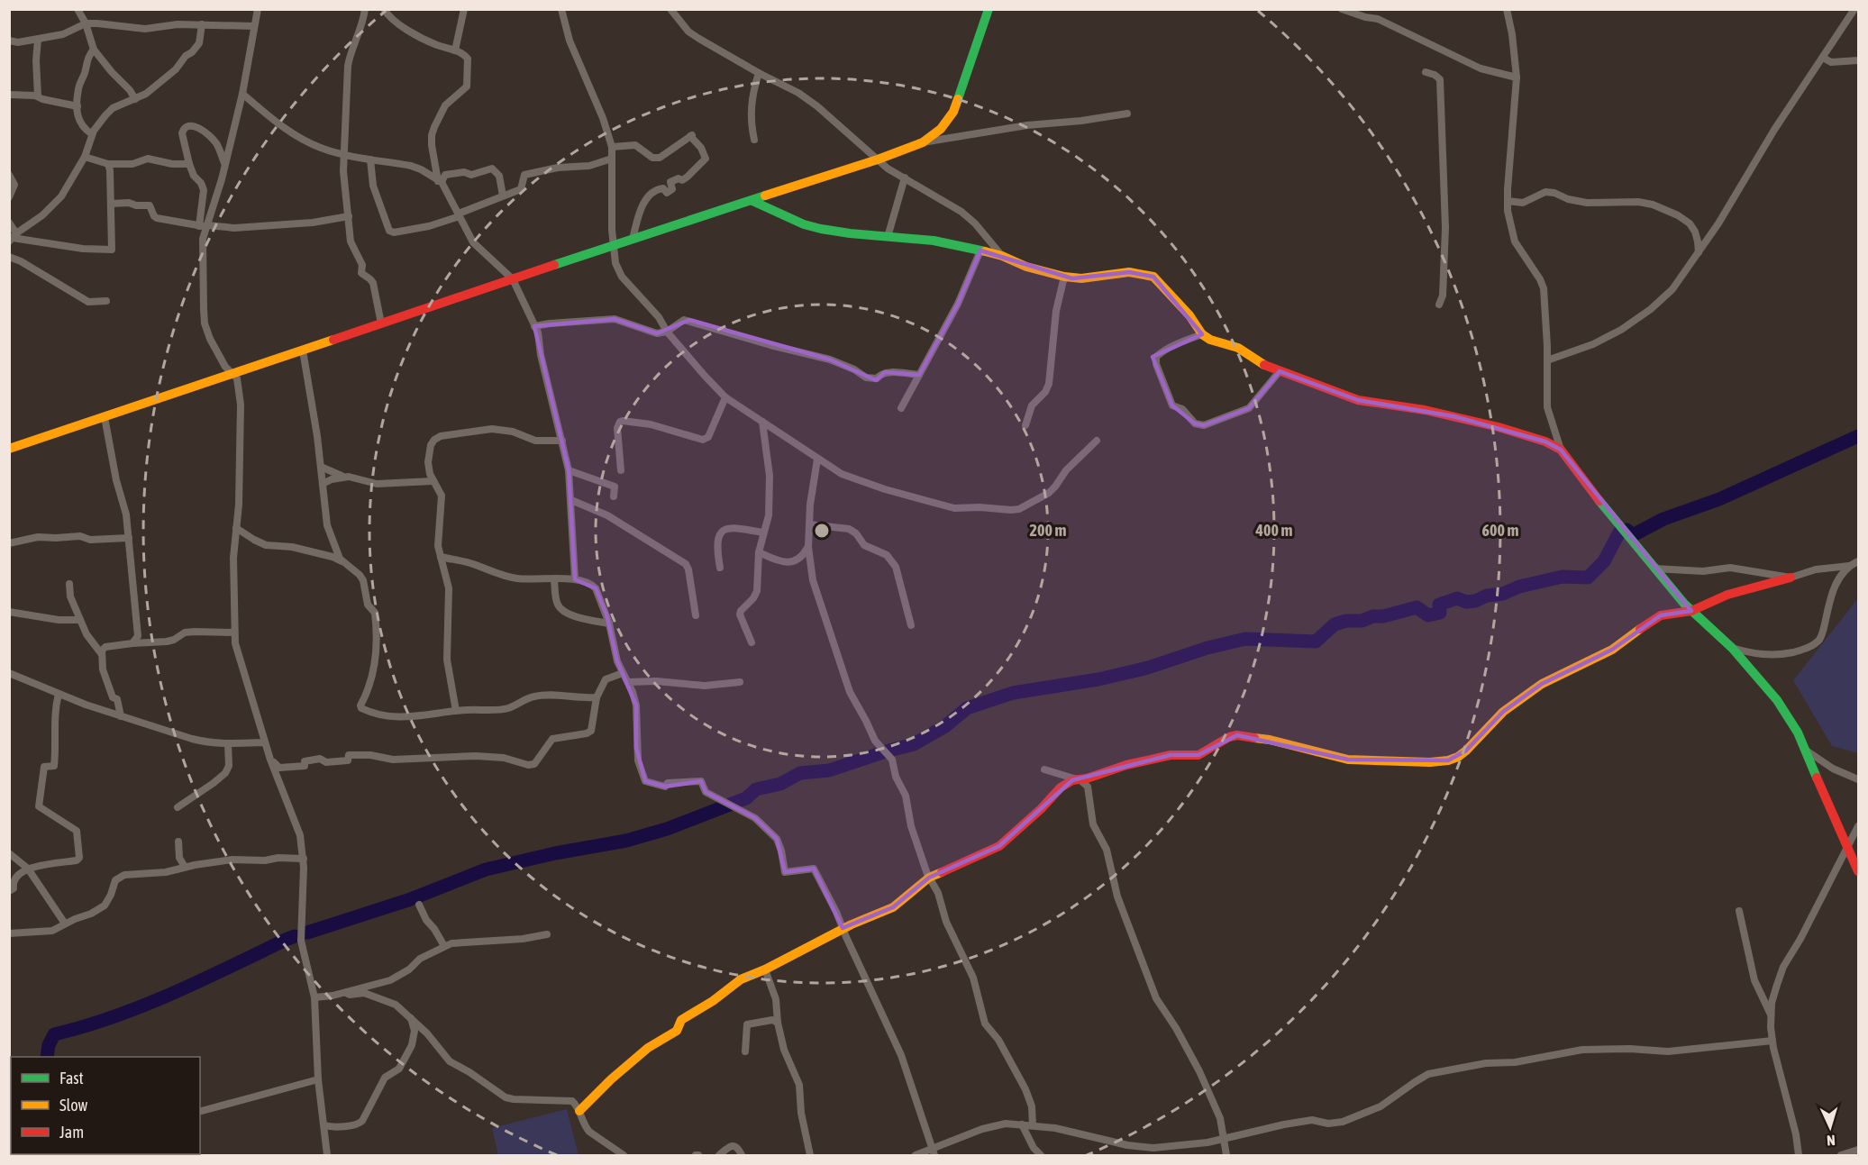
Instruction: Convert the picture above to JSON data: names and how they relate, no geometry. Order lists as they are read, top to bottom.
{
  "legend": ["Fast", "Slow", "Jam"],
  "north": "bottom",
  "rings": ["200 m", "400 m", "600 m"]
}
